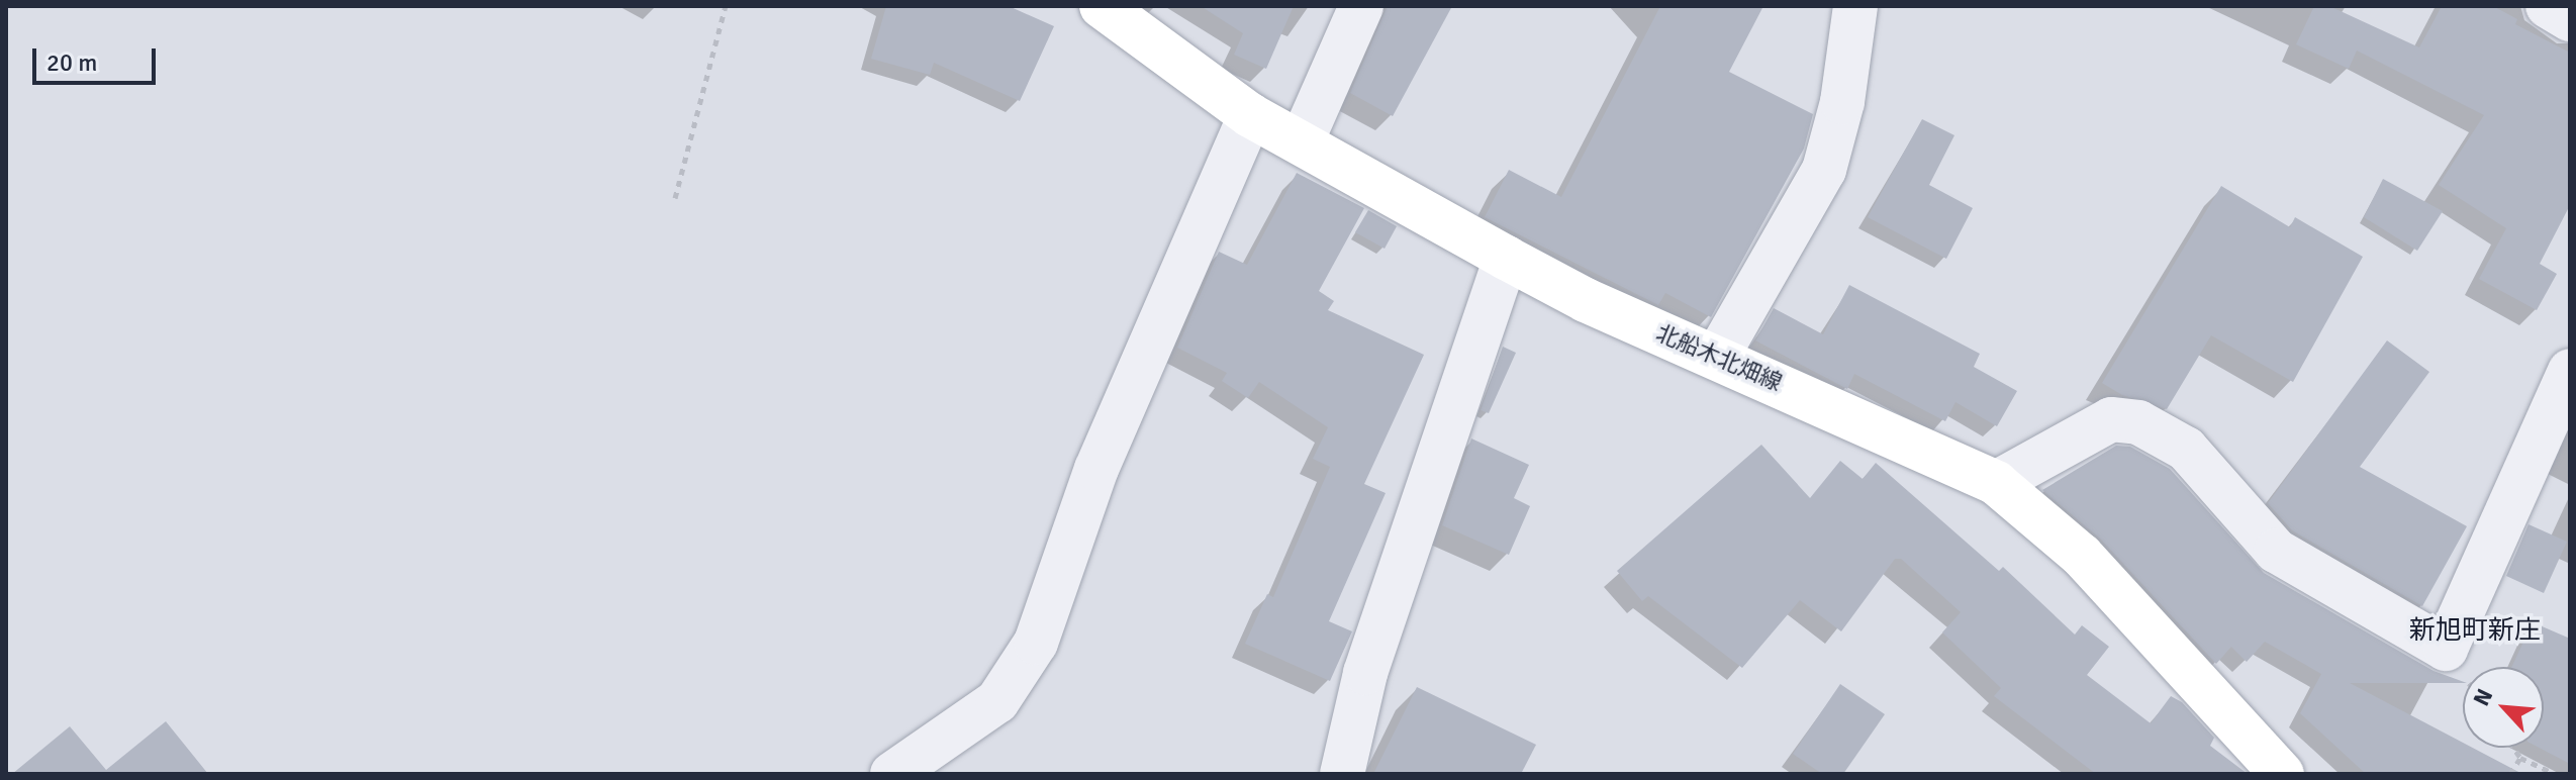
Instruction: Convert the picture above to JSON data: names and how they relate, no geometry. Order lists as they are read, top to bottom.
{
  "streets": {
    "main road": ["北船木北畑線"]
  },
  "districts": ["新旭町新庄"],
  "scale_bar": "20 m",
  "north": "top left"
}
